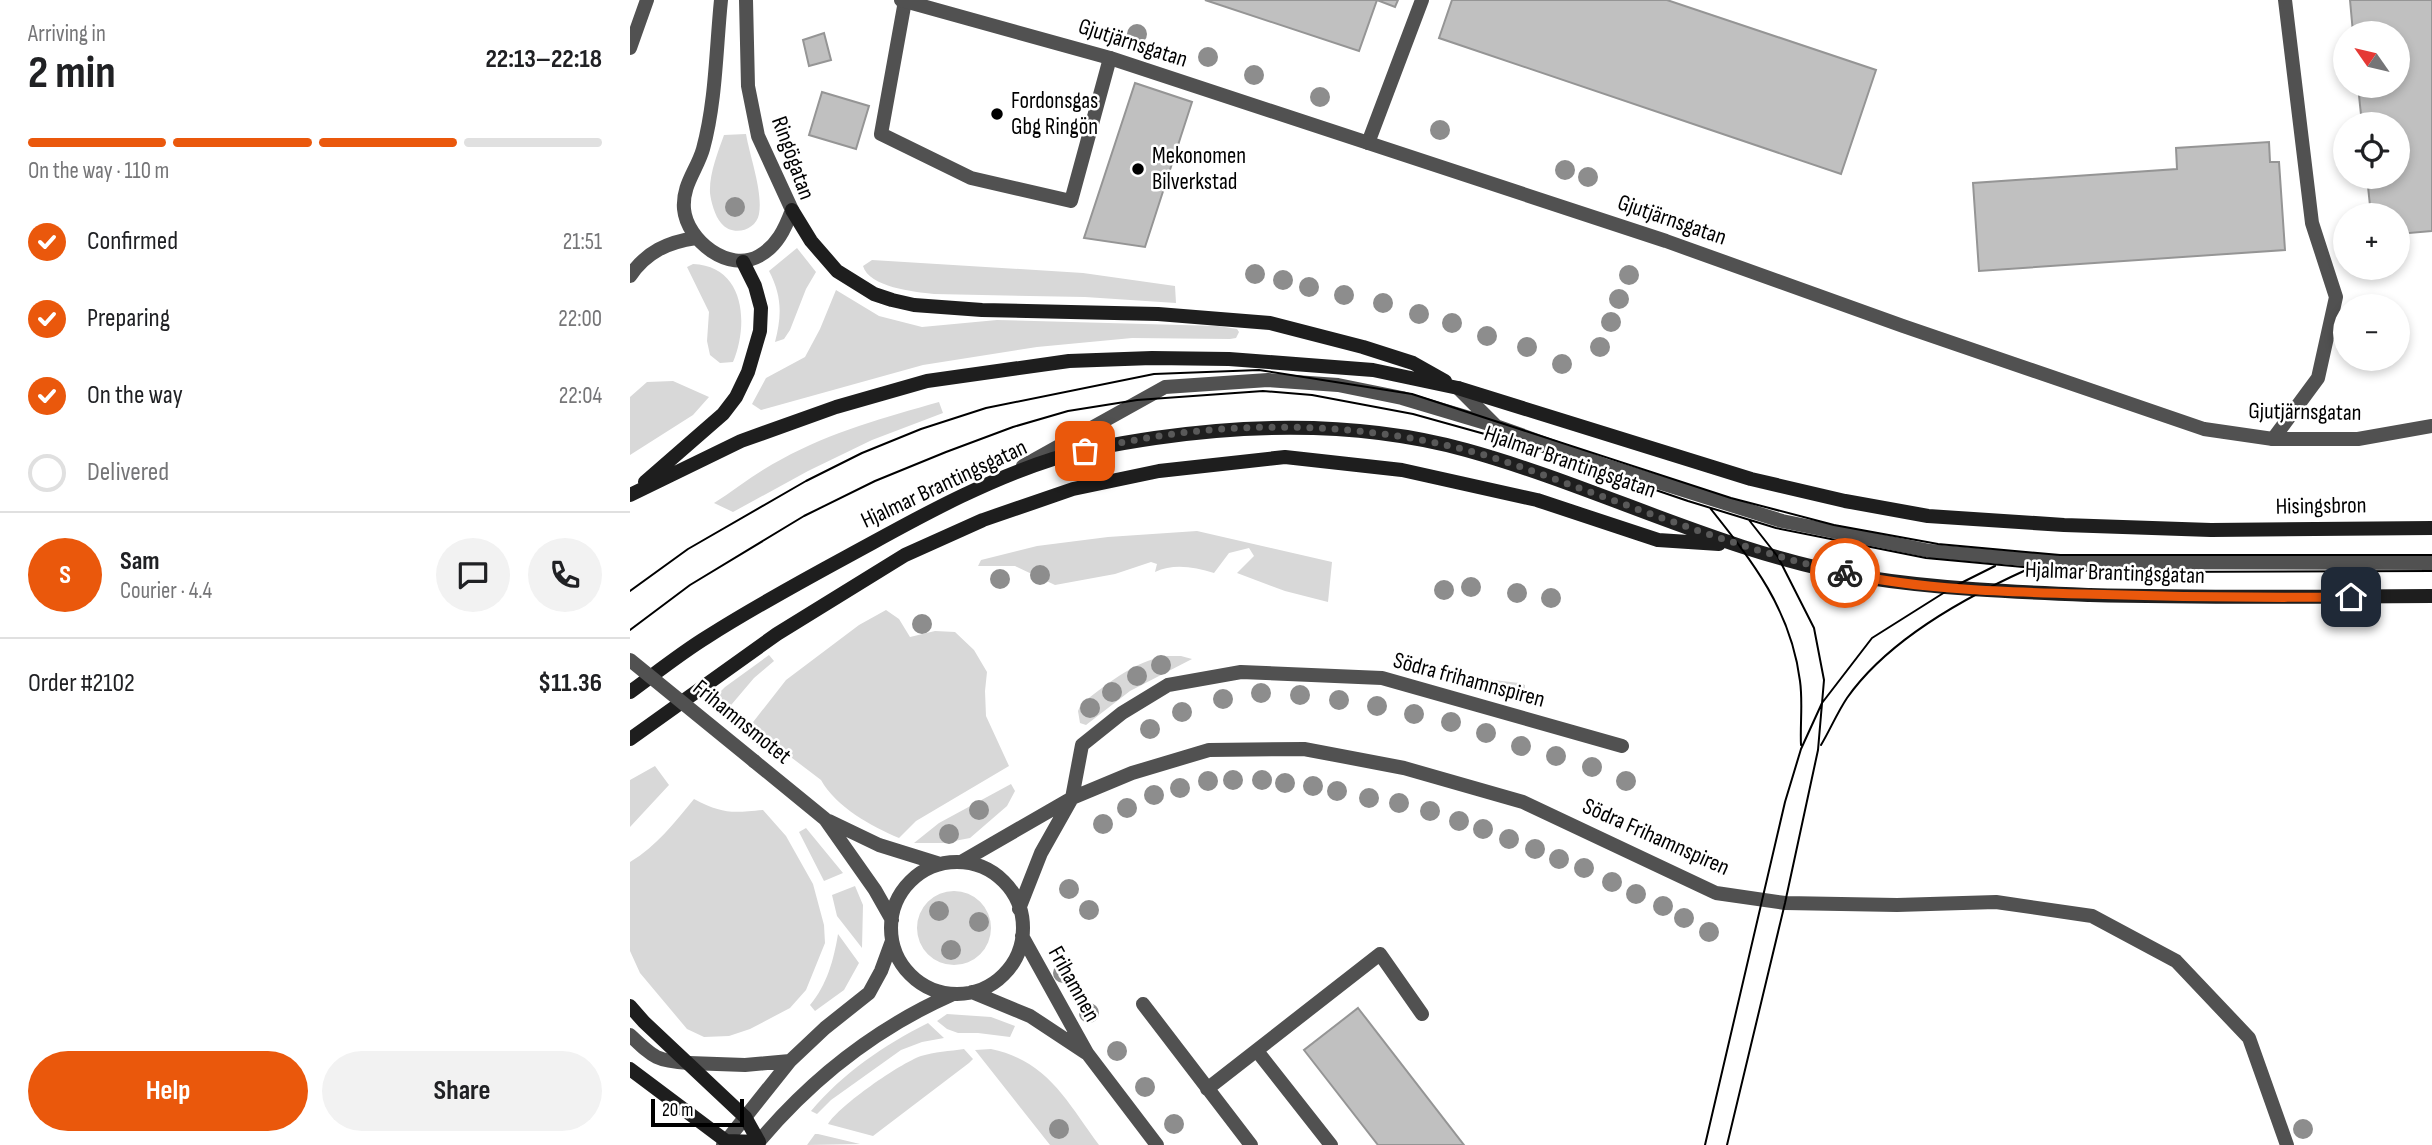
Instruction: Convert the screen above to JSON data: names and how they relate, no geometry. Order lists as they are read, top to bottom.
{
  "streets": {
    "main road": ["Hjalmar Brantingsgatan", "Hisingsbron"],
    "street": [
      "Gjutjärnsgatan",
      "Ringögatan",
      "Södra frihamnspiren",
      "Frihamnsmotet",
      "Södra Frihamnspiren",
      "Frihamnen"
    ]
  },
  "crossings": [
    ["Hjalmar Brantingsgatan", "Hisingsbron"],
    ["Södra frihamnspiren", "Frihamnsmotet"],
    ["Södra frihamnspiren", "Södra Frihamnspiren"],
    ["Södra frihamnspiren", "Frihamnen"],
    ["Frihamnsmotet", "Frihamnen"]
  ],
  "places": ["Fordonsgas Gbg Ringön", "Mekonomen Bilverkstad"],
  "scale_bar": "20 m",
  "north": "top left",
  "page": {
    "heading": ["2 min", "Arriving in", "22:13–22:18"],
    "panel": [
      "Sam",
      "Courier · 4.4",
      "Order #2102",
      "$11.36"
    ],
    "map_buttons": ["+", "−"],
    "bar": "On the way · 110 m",
    "list": [
      ["Confirmed", "21:51"],
      ["Preparing", "22:00"],
      ["On the way", "22:04"],
      "Delivered"
    ],
    "round": "S",
    "buttons": ["Help", "Share"],
    "scale": "20 m"
  }
}
